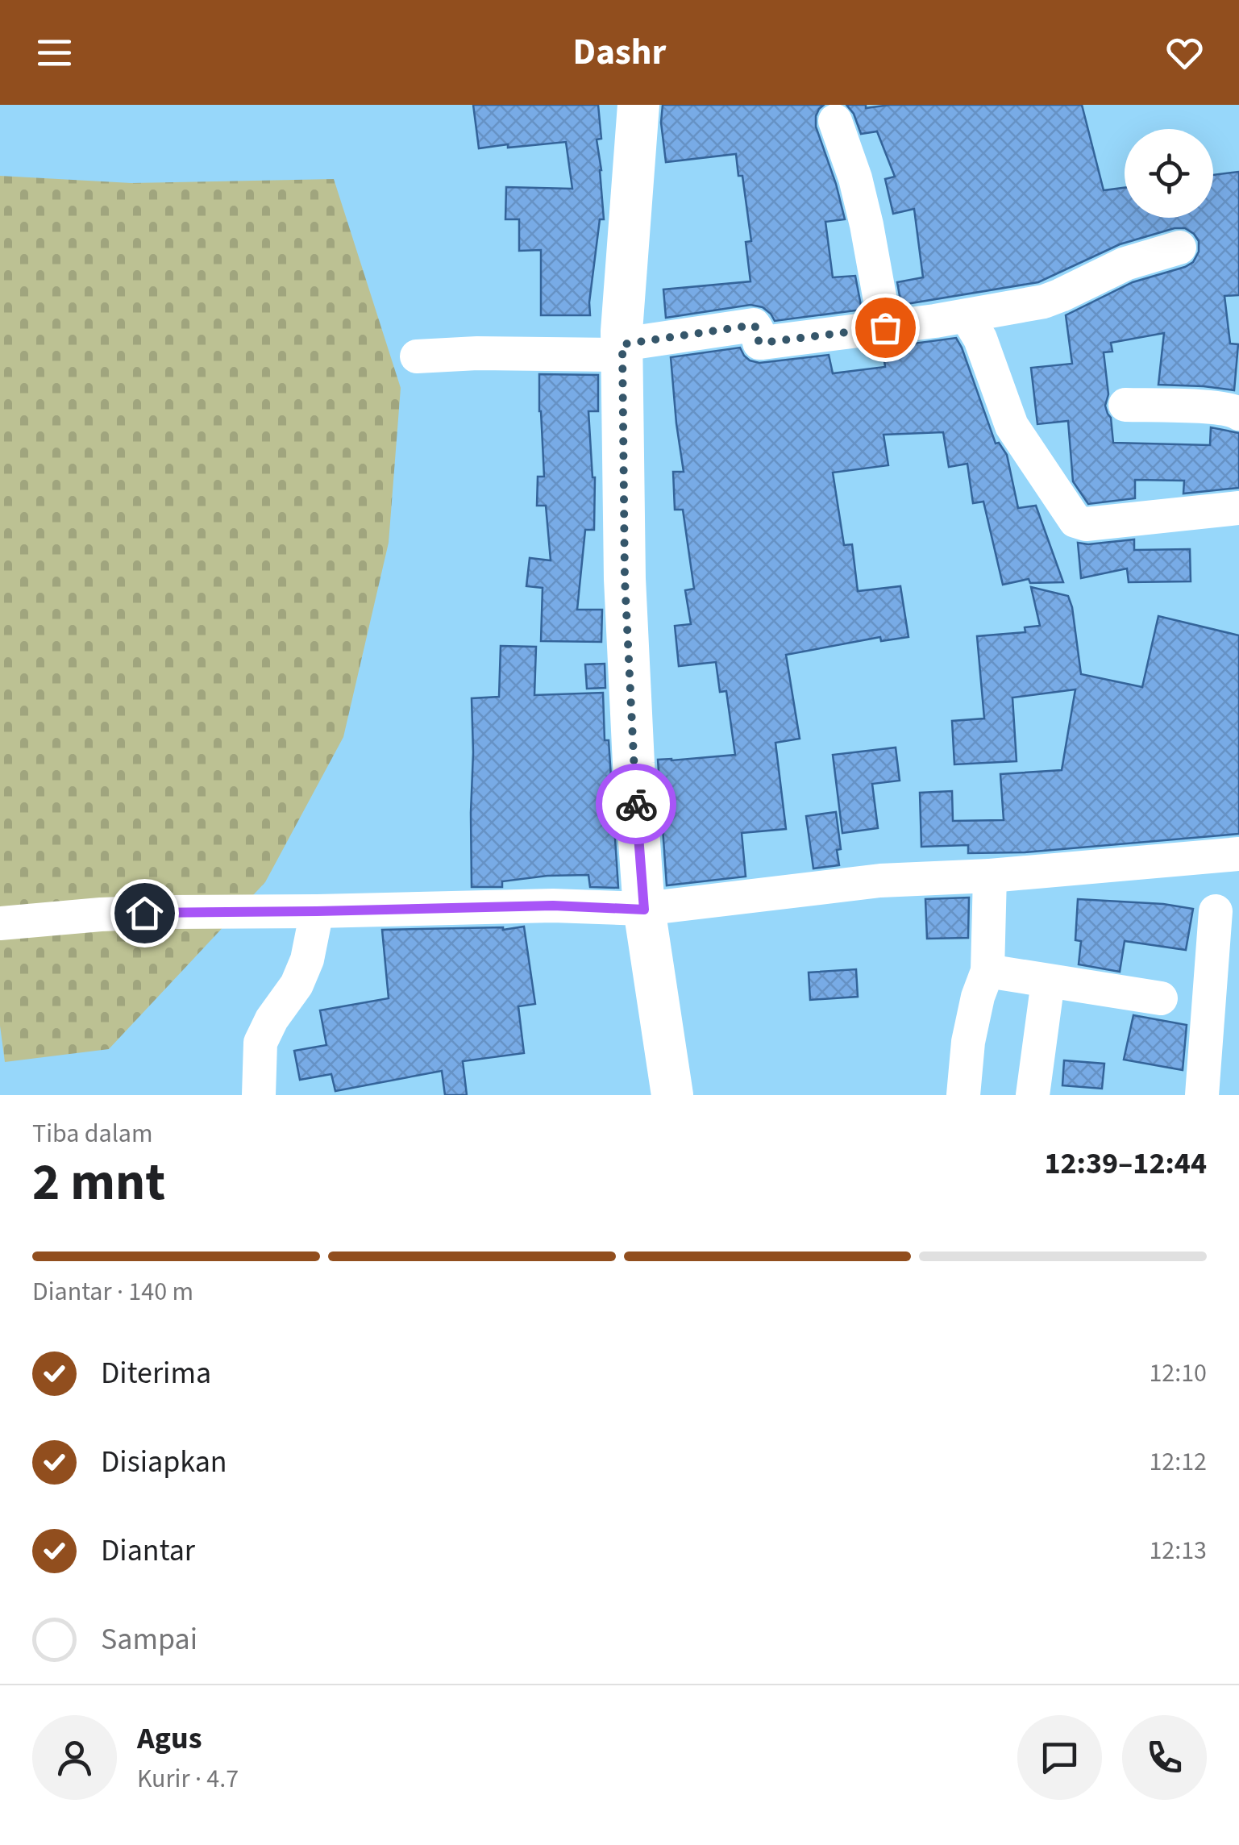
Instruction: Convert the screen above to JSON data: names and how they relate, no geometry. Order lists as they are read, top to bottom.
{
  "page": {
    "header": "Dashr",
    "heading": ["2 mnt", "Tiba dalam", "12:39–12:44"],
    "panel": ["Agus", "Kurir · 4.7"],
    "bar": "Diantar · 140 m",
    "list": [
      ["Diterima", "12:10"],
      ["Disiapkan", "12:12"],
      ["Diantar", "12:13"],
      "Sampai"
    ]
  }
}
